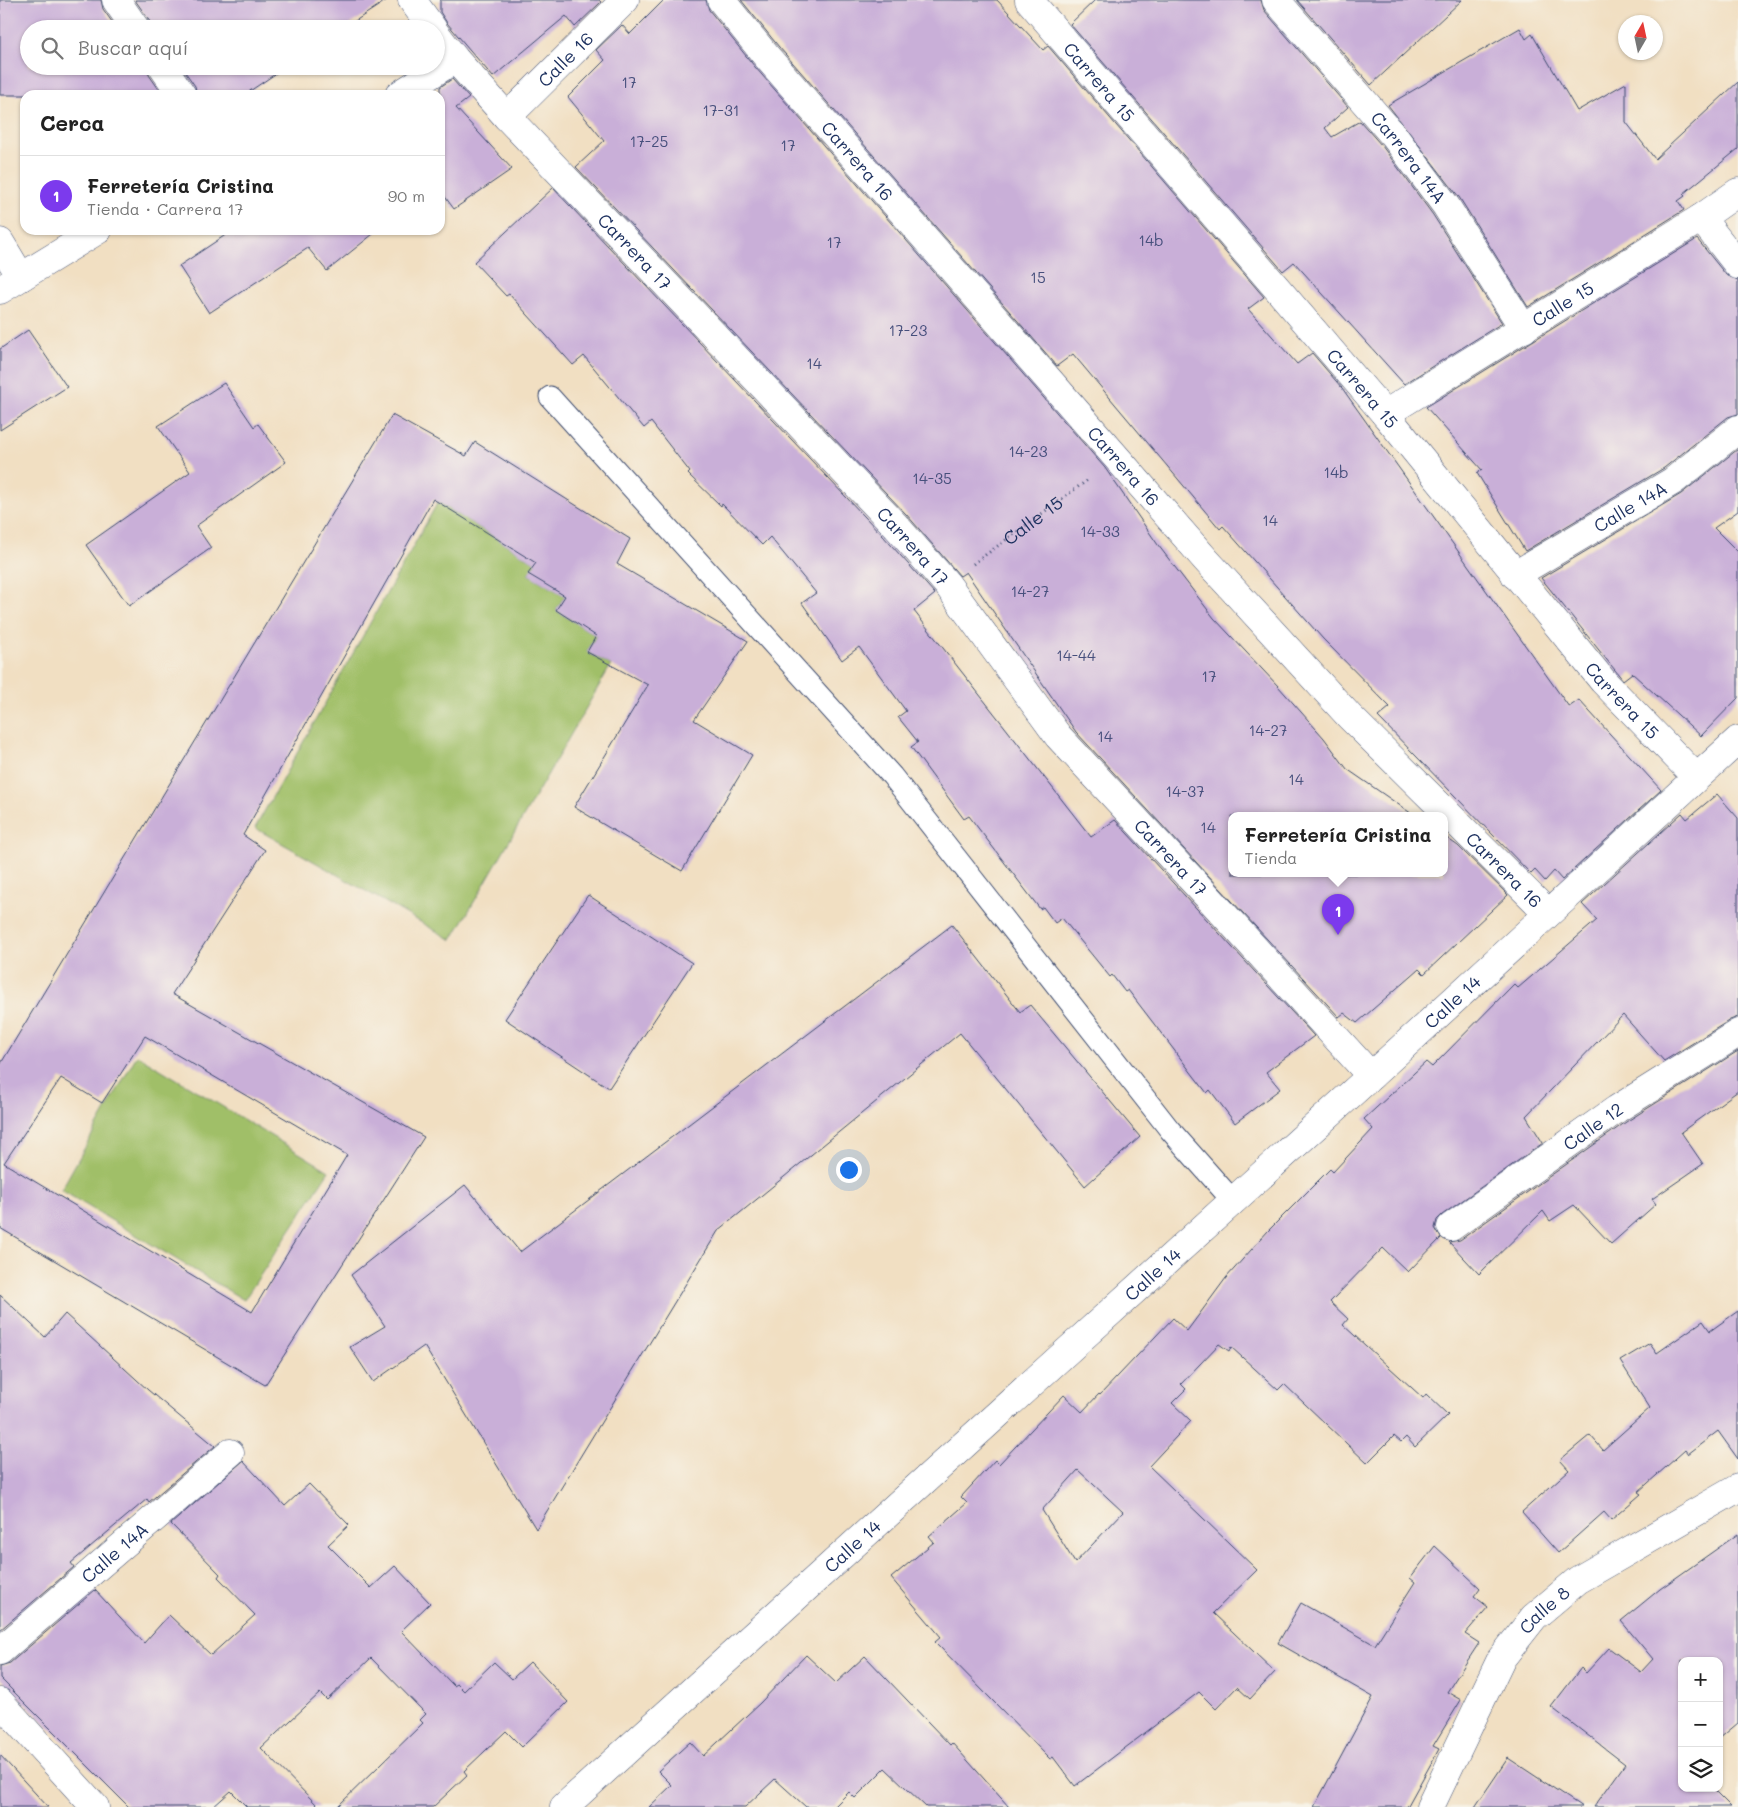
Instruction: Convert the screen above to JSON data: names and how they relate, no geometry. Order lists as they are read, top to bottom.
{
  "streets": {
    "street": [
      "Calle 16",
      "Carrera 15",
      "Carrera 14A",
      "Carrera 16",
      "Carrera 17",
      "Calle 15",
      "Calle 14A",
      "Calle 14",
      "Calle 12",
      "Calle 8"
    ]
  },
  "crossings": [
    ["Calle 16", "Carrera 17"],
    ["Carrera 15", "Calle 15"],
    ["Carrera 15", "Calle 14A"],
    ["Carrera 15", "Calle 14"],
    ["Carrera 14A", "Calle 15"],
    ["Carrera 16", "Calle 15"],
    ["Carrera 16", "Calle 14"],
    ["Carrera 17", "Calle 15"],
    ["Carrera 17", "Calle 14"]
  ],
  "house_numbers": [
    "17",
    "17-31",
    "17-25",
    "17",
    "14b",
    "17",
    "15",
    "17-23",
    "14",
    "14-23",
    "14b",
    "14-35",
    "14",
    "14-33",
    "14-27",
    "14-44",
    "17",
    "14-27",
    "14",
    "14",
    "14-37",
    "14"
  ],
  "north": "top",
  "page": {
    "search": "Buscar aquí",
    "heading": "Cerca",
    "list": [
      {
        "mark": "1",
        "name": "Ferretería Cristina",
        "note": "Tienda · Carrera 17",
        "value": "90 m"
      }
    ],
    "popup": ["Ferretería Cristina", "Tienda"],
    "pins": "1",
    "map_buttons": ["+", "−"]
  }
}
